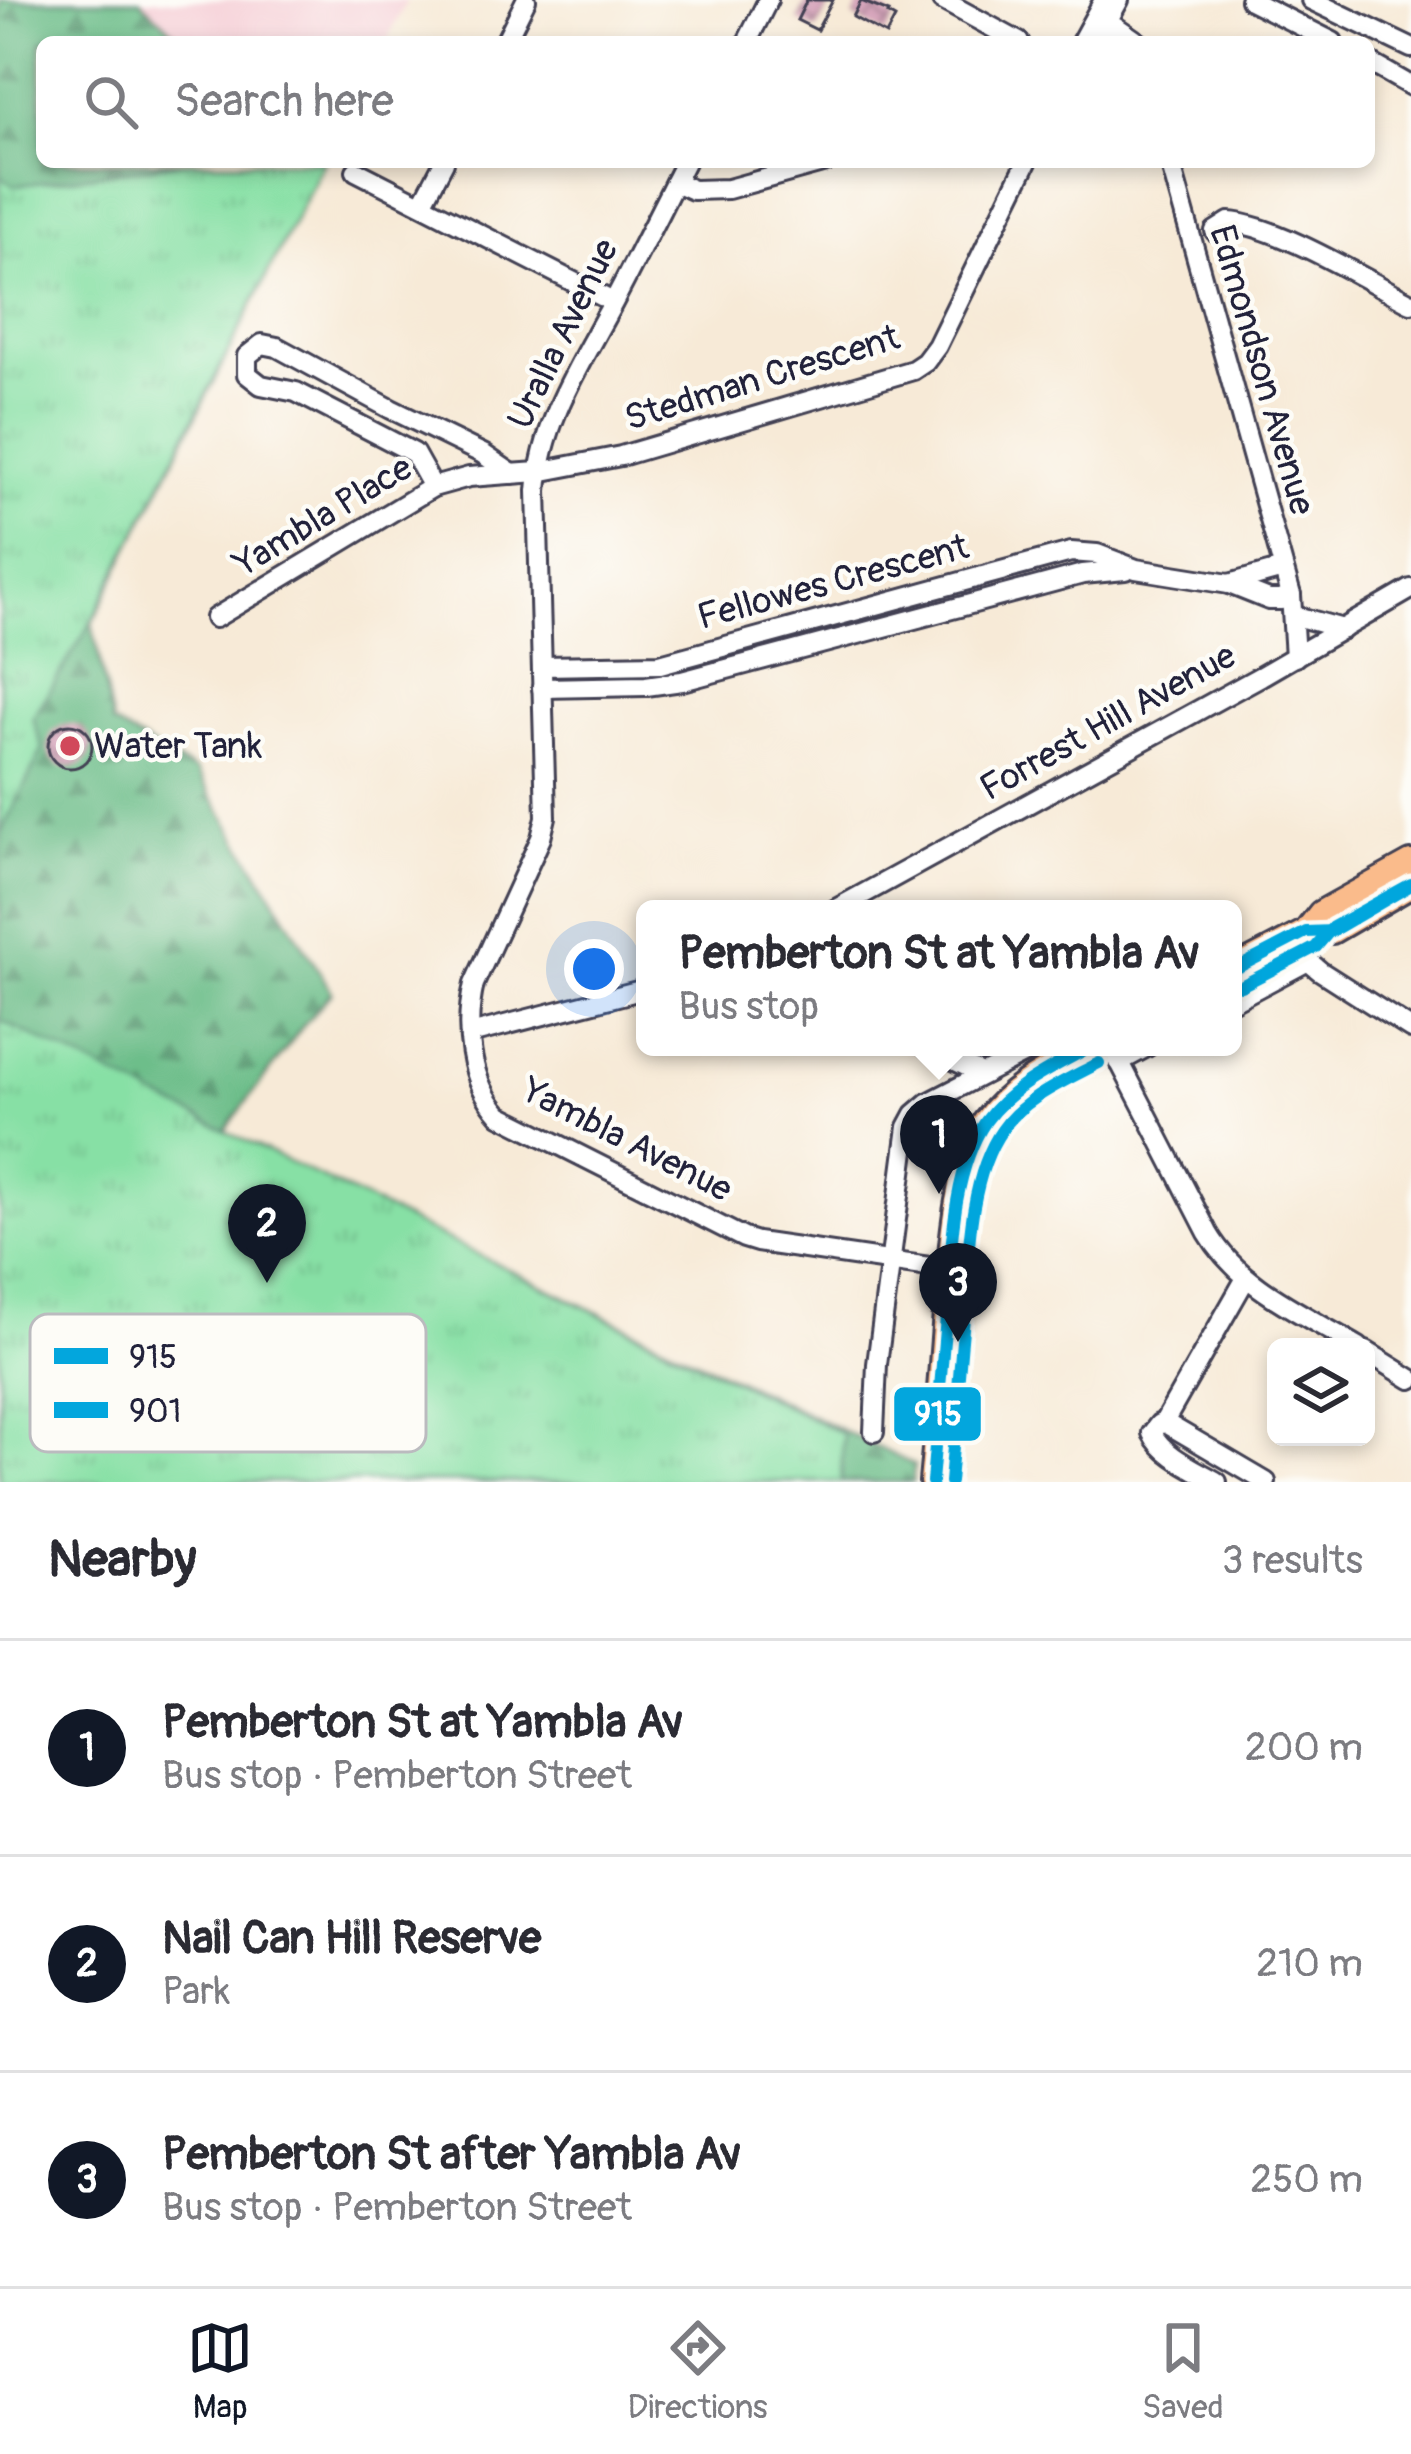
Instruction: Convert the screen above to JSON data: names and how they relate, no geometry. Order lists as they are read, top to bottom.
{
  "streets": {
    "street": [
      "Uralla Avenue",
      "Edmondson Avenue",
      "Stedman Crescent",
      "Yambla Place",
      "Fellowes Crescent",
      "Forrest Hill Avenue",
      "Yambla Avenue"
    ]
  },
  "crossings": [
    ["Uralla Avenue", "Stedman Crescent"],
    ["Uralla Avenue", "Yambla Place"],
    ["Uralla Avenue", "Yambla Avenue"],
    ["Edmondson Avenue", "Fellowes Crescent"],
    ["Edmondson Avenue", "Forrest Hill Avenue"],
    ["Stedman Crescent", "Yambla Place"],
    ["Stedman Crescent", "Yambla Avenue"],
    ["Yambla Place", "Yambla Avenue"],
    ["Fellowes Crescent", "Yambla Avenue"]
  ],
  "places": ["Water Tank"],
  "lines": ["transit line 901", "transit line 915"],
  "legend": ["915", "901"],
  "page": {
    "search": "Search here",
    "popup": ["Pemberton St at Yambla Av", "Bus stop"],
    "pins": ["1", "2", "3"],
    "heading": ["Nearby", "3 results"],
    "list": [
      {
        "mark": "1",
        "name": "Pemberton St at Yambla Av",
        "note": "Bus stop · Pemberton Street",
        "value": "200 m"
      },
      {
        "mark": "2",
        "name": "Nail Can Hill Reserve",
        "note": "Park",
        "value": "210 m"
      },
      {
        "mark": "3",
        "name": "Pemberton St after Yambla Av",
        "note": "Bus stop · Pemberton Street",
        "value": "250 m"
      }
    ],
    "nav": ["Map", "Directions", "Saved"]
  }
}
